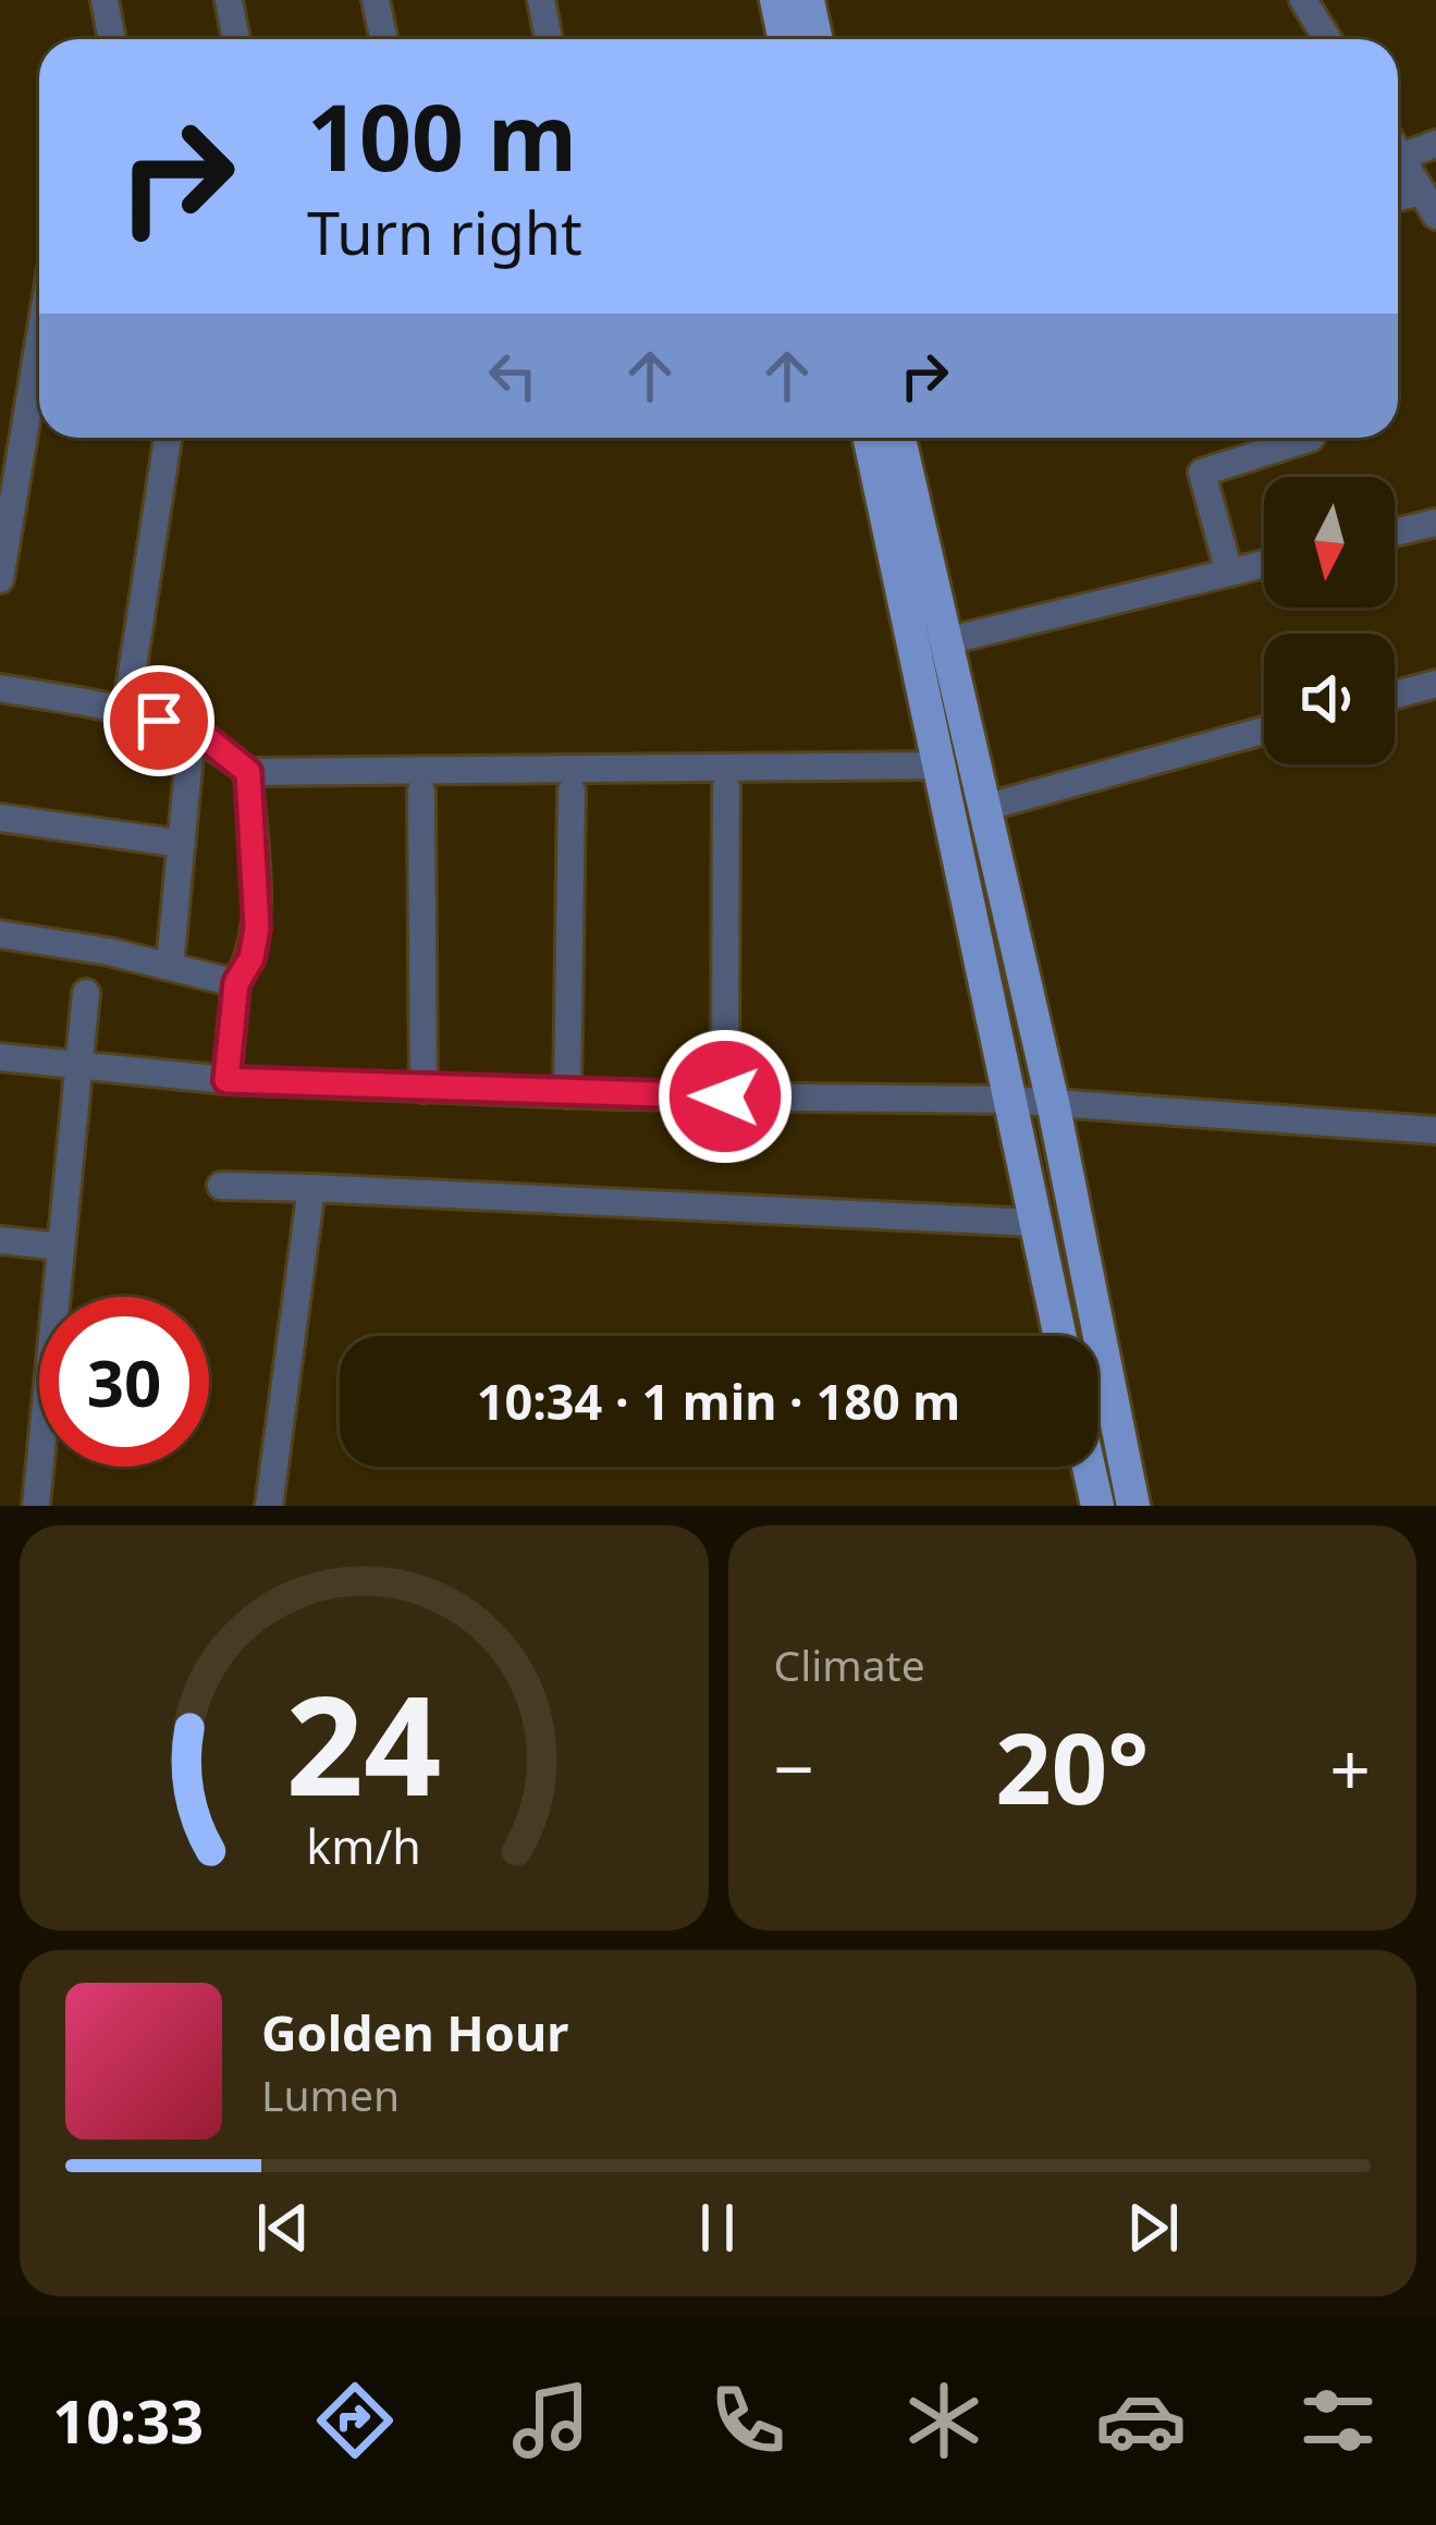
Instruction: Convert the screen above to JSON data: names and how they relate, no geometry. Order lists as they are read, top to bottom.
{
  "north": "bottom",
  "page": {
    "turn": ["100 m", "Turn right"],
    "limit": "30",
    "trip": "10:34 · 1 min · 180 m",
    "tile": "Climate",
    "heat": ["−", "20°", "+"],
    "song": ["Golden Hour", "Lumen"],
    "tabs": "10:33",
    "gauge": ["24", "km/h"]
  }
}
